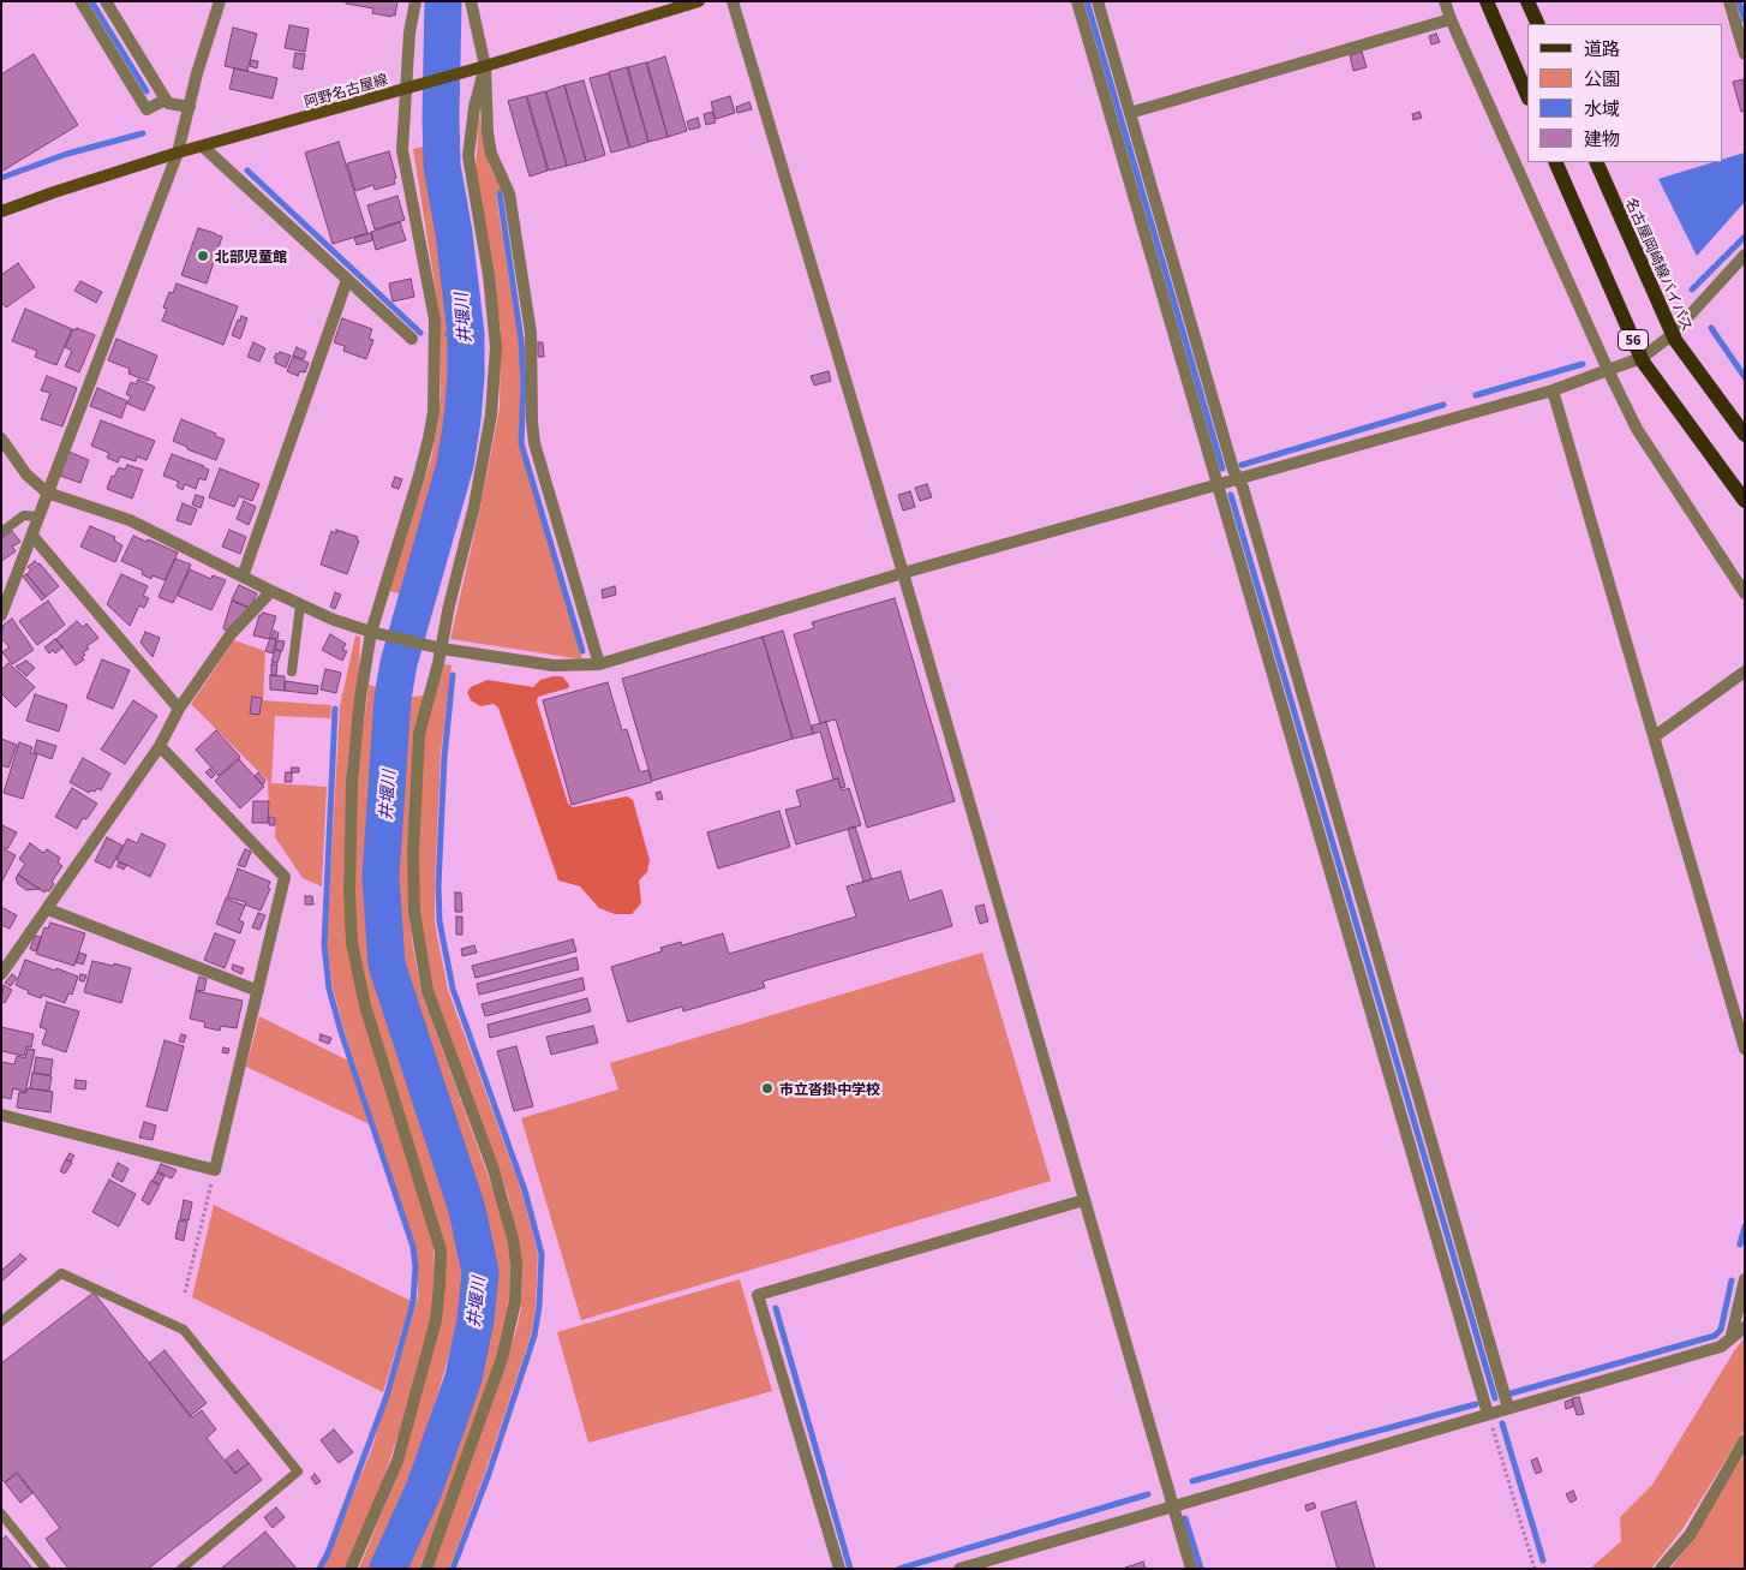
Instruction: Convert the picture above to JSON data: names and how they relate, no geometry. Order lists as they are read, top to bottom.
{
  "streets": {
    "main road": ["阿野名古屋線", "名古屋岡崎線バイパス", "56"]
  },
  "water": ["井堰川"],
  "places": ["北部児童館", "市立沓掛中学校"],
  "legend": [
    "道路",
    "公園",
    "水域",
    "建物"
  ]
}
